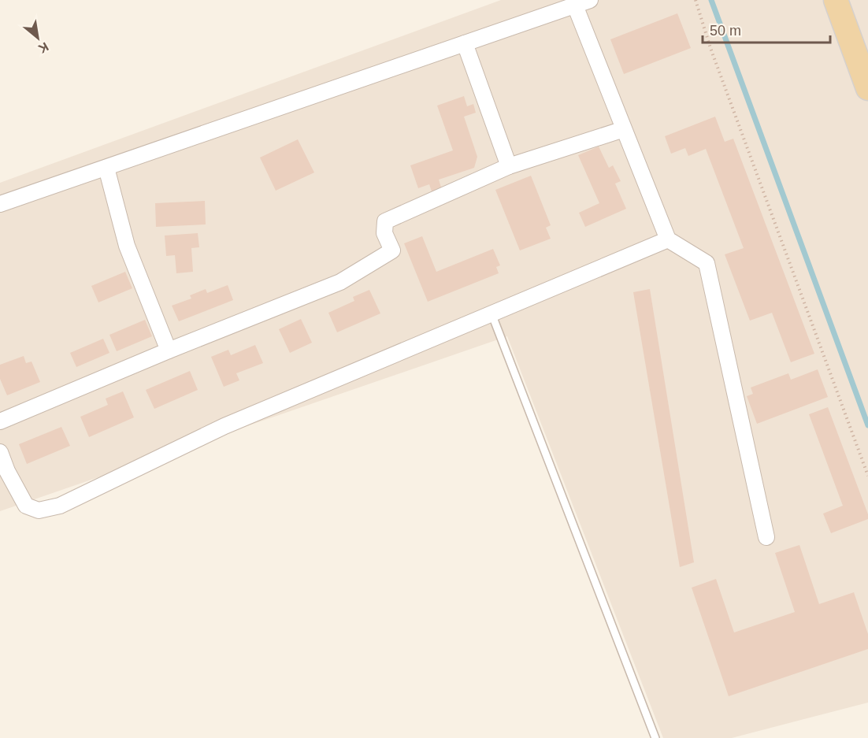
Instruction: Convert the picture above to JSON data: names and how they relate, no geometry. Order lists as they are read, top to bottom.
{
  "scale_bar": "50 m",
  "north": "bottom right"
}
